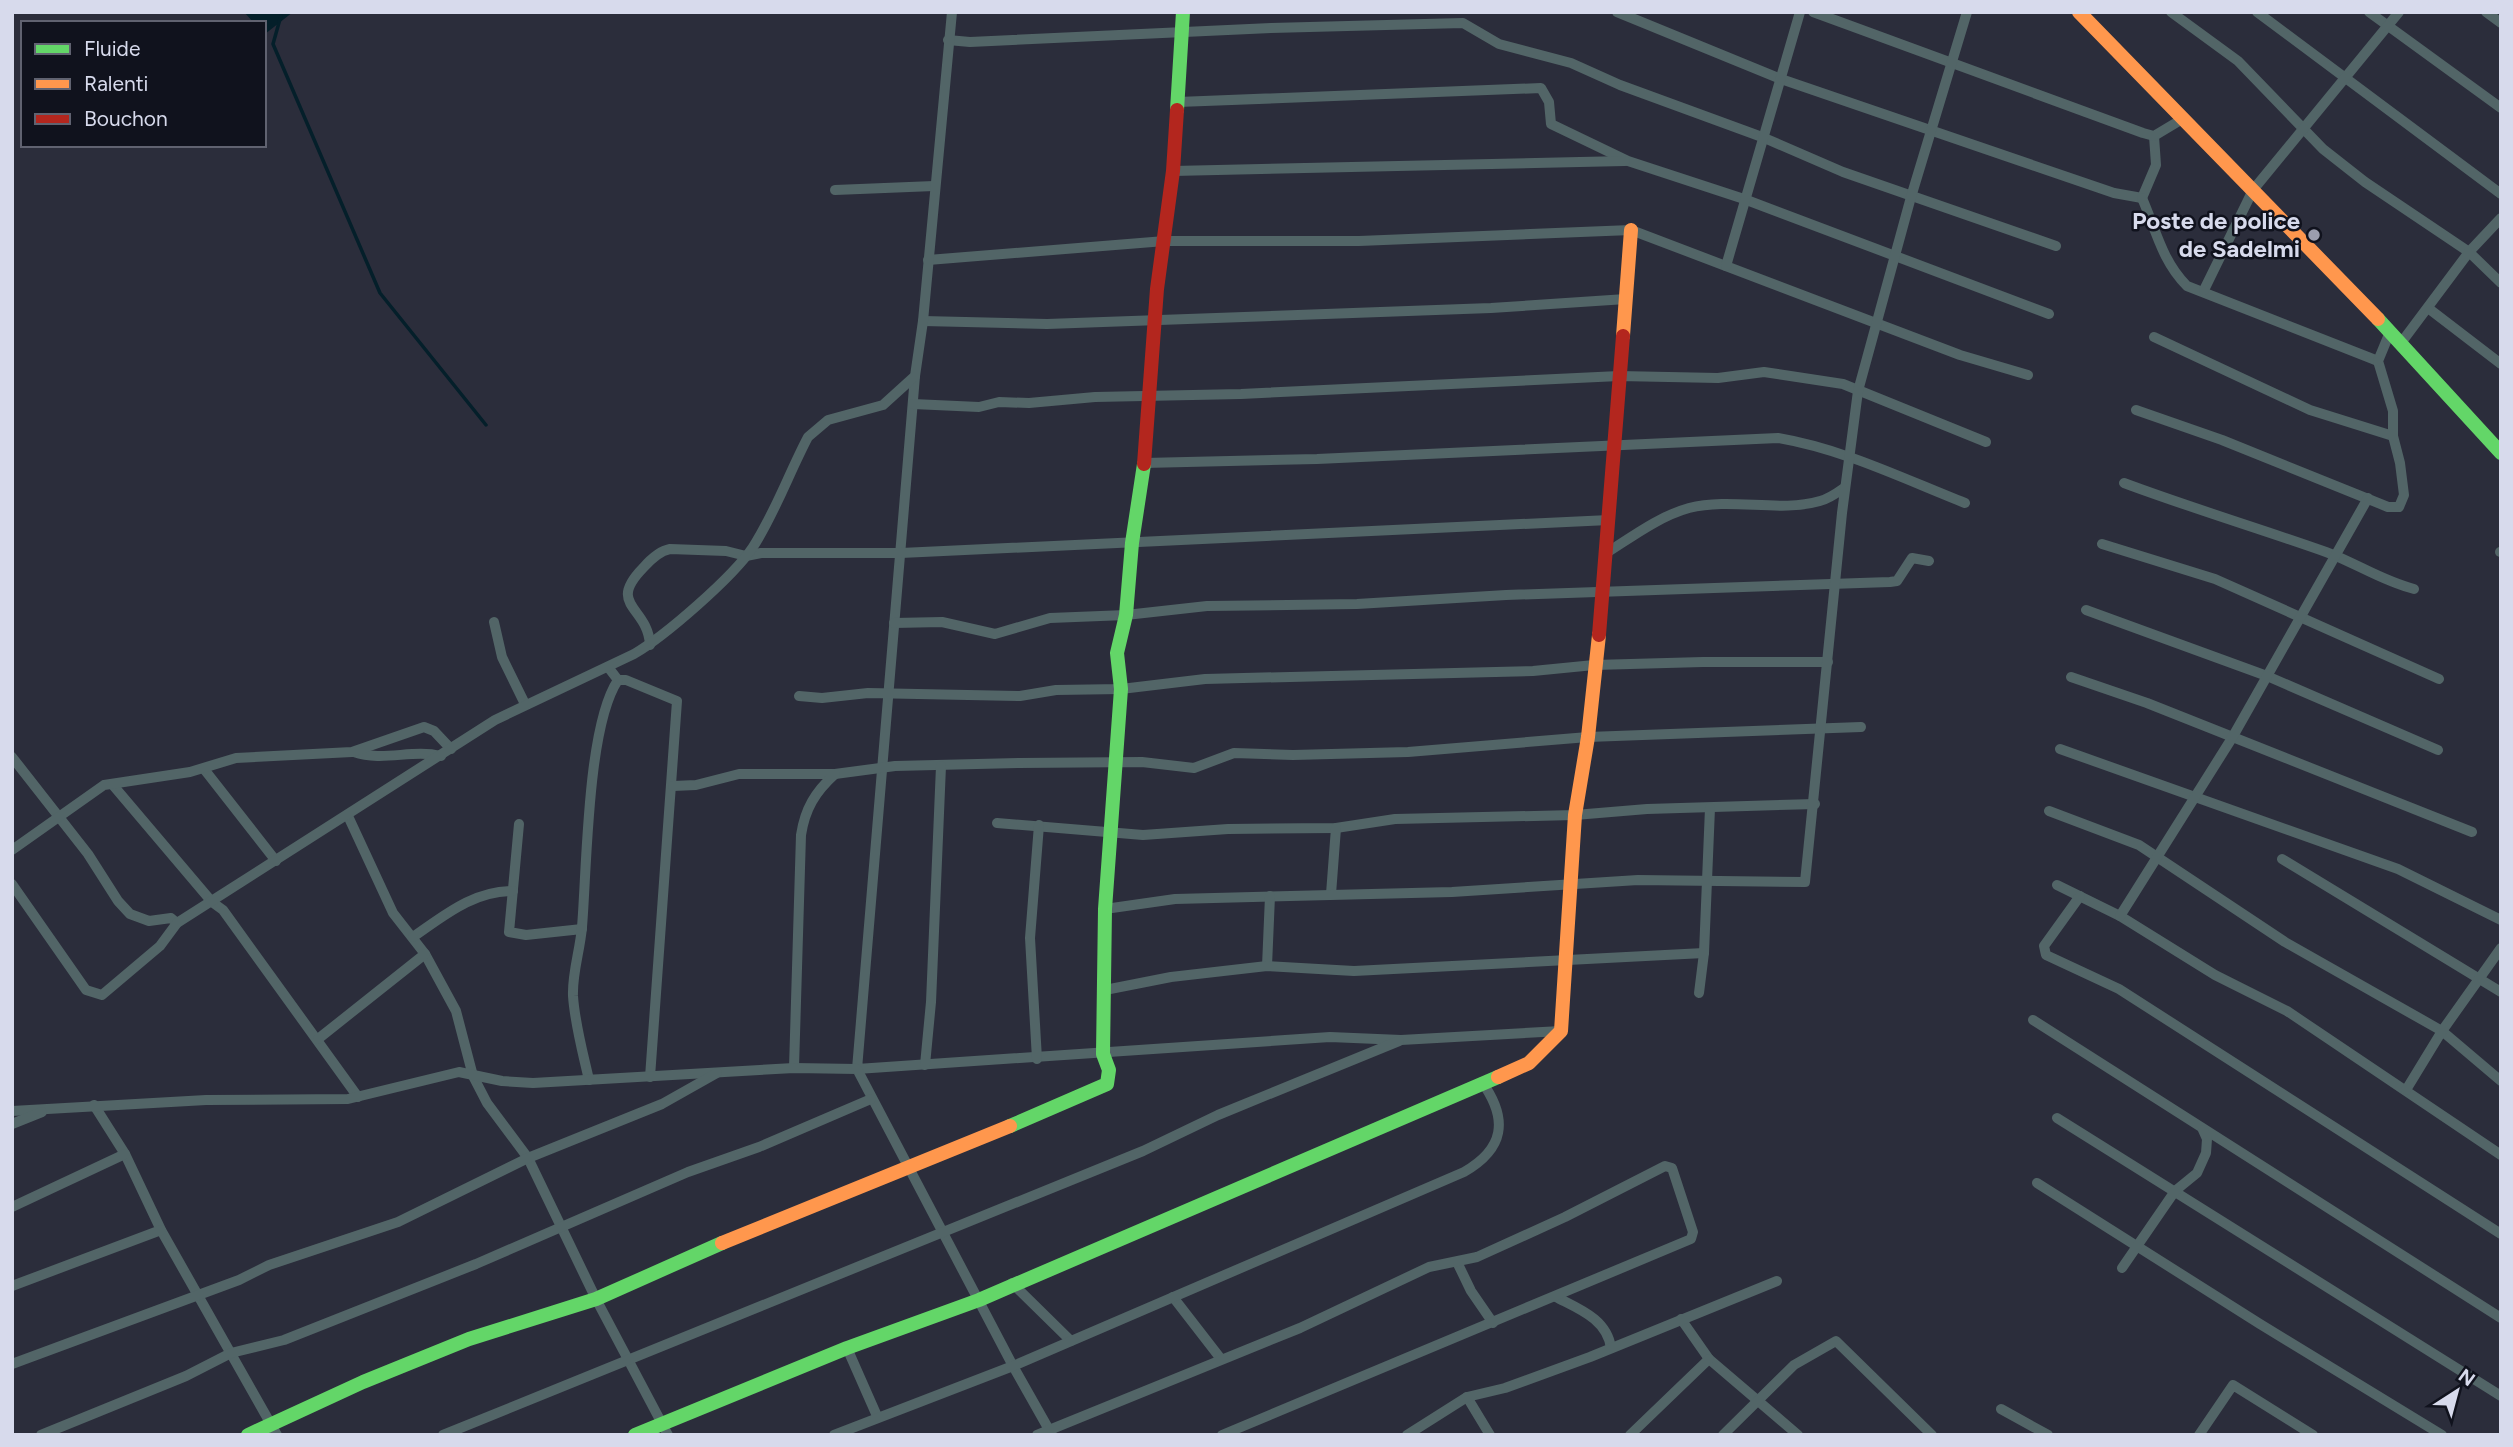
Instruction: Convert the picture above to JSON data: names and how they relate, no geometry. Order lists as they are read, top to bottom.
{
  "places": ["Poste de police de Sadelmi"],
  "legend": ["Fluide", "Ralenti", "Bouchon"],
  "north": "top right"
}
